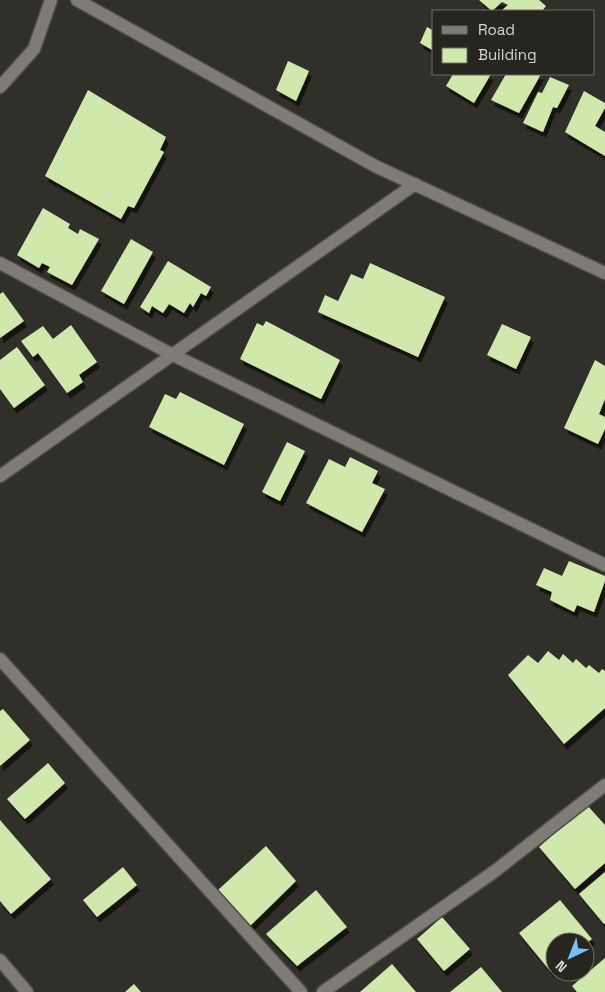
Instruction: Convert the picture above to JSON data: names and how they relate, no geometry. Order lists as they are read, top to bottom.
{
  "legend": ["Road", "Building"],
  "north": "bottom left"
}
